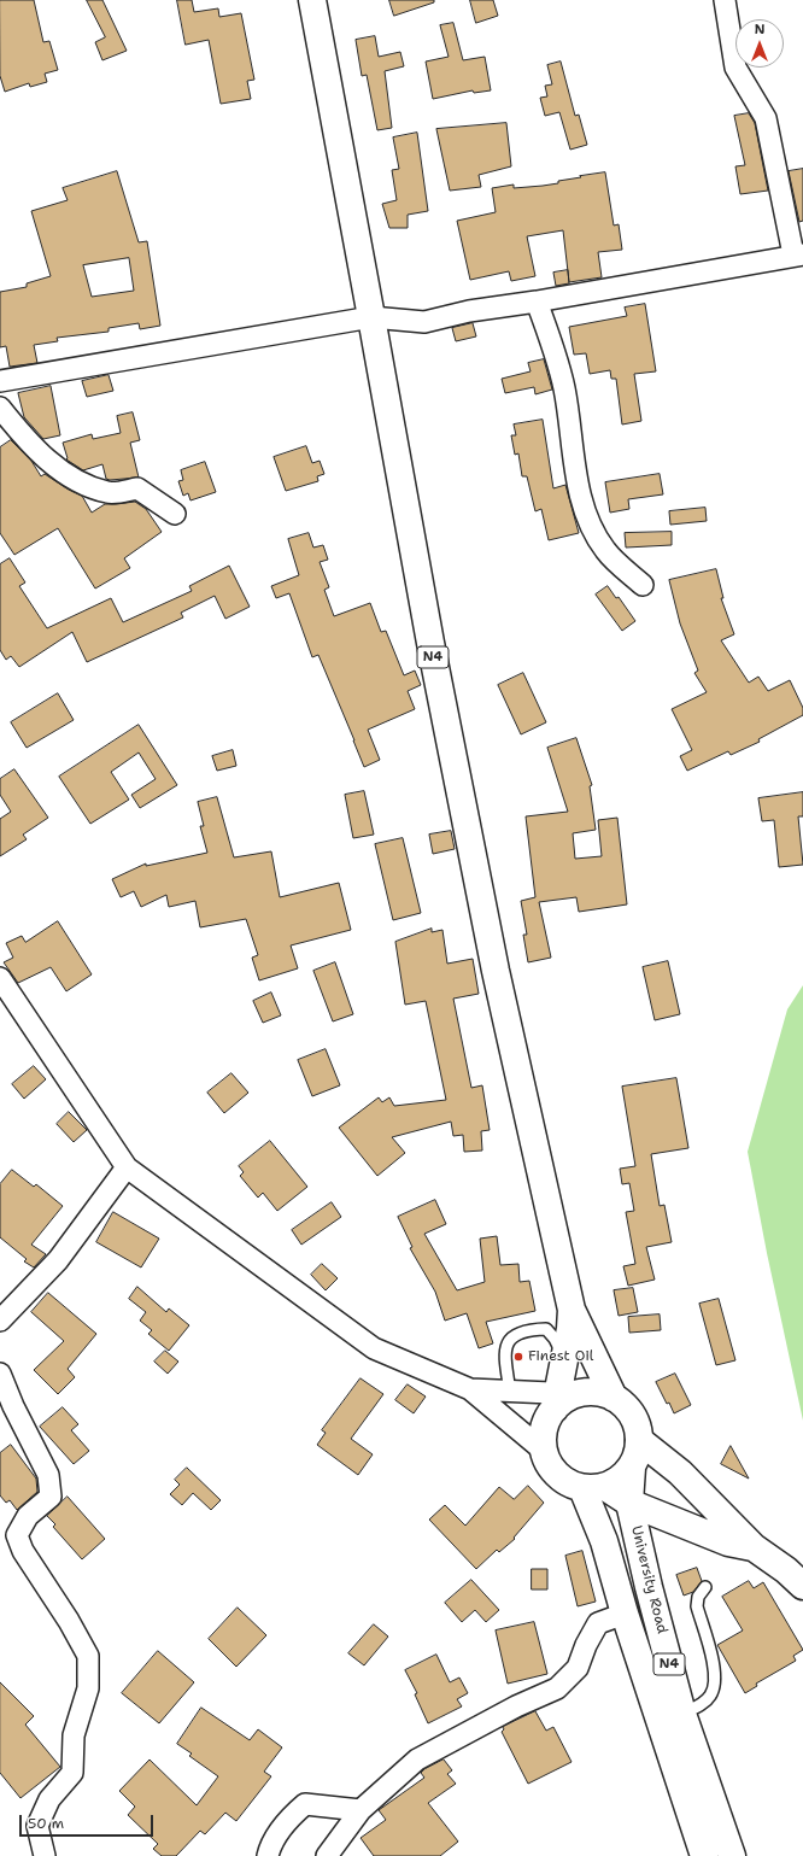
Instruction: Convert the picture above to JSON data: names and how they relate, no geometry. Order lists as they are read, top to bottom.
{
  "streets": {
    "main road": ["N4", "University Road"]
  },
  "crossings": [
    ["N4", "University Road"]
  ],
  "places": ["Finest Oil"],
  "scale_bar": "50 m",
  "north": "top"
}
